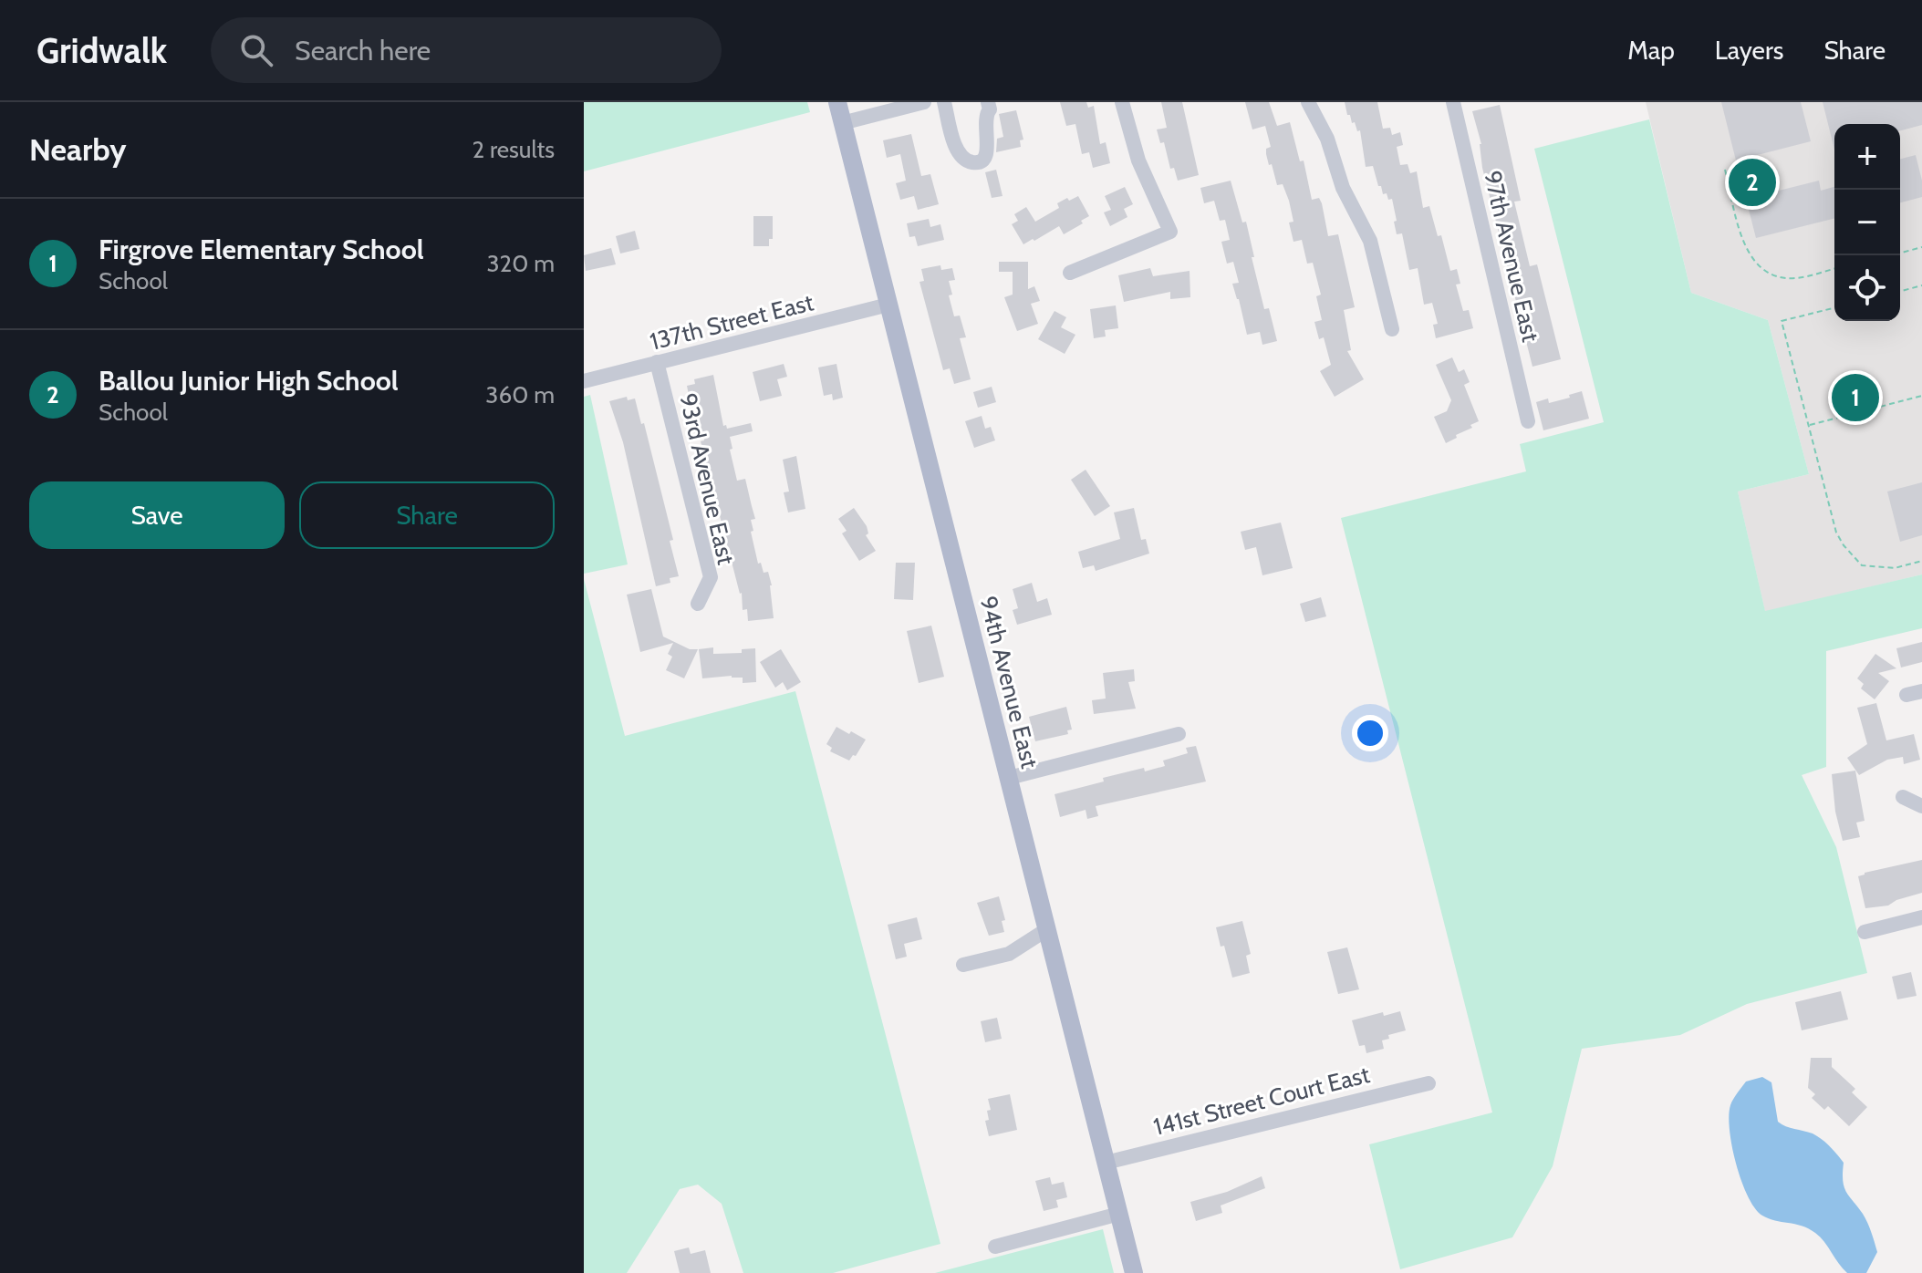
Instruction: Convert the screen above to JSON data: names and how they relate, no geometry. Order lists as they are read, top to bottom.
{
  "streets": {
    "main road": ["94th Avenue East"],
    "street": [
      "97th Avenue East",
      "137th Street East",
      "93rd Avenue East",
      "141st Street Court East"
    ]
  },
  "crossings": [
    ["137th Street East", "93rd Avenue East"],
    ["137th Street East", "94th Avenue East"],
    ["94th Avenue East", "141st Street Court East"]
  ],
  "page": {
    "header": "Gridwalk",
    "search": "Search here",
    "nav": ["Map", "Layers", "Share"],
    "heading": ["Nearby", "2 results"],
    "map_buttons": ["+", "−"],
    "pins": ["2", "1"],
    "list": [
      {
        "mark": "1",
        "name": "Firgrove Elementary School",
        "note": "School",
        "value": "320 m"
      },
      {
        "mark": "2",
        "name": "Ballou Junior High School",
        "note": "School",
        "value": "360 m"
      }
    ],
    "buttons": ["Save", "Share"]
  }
}
